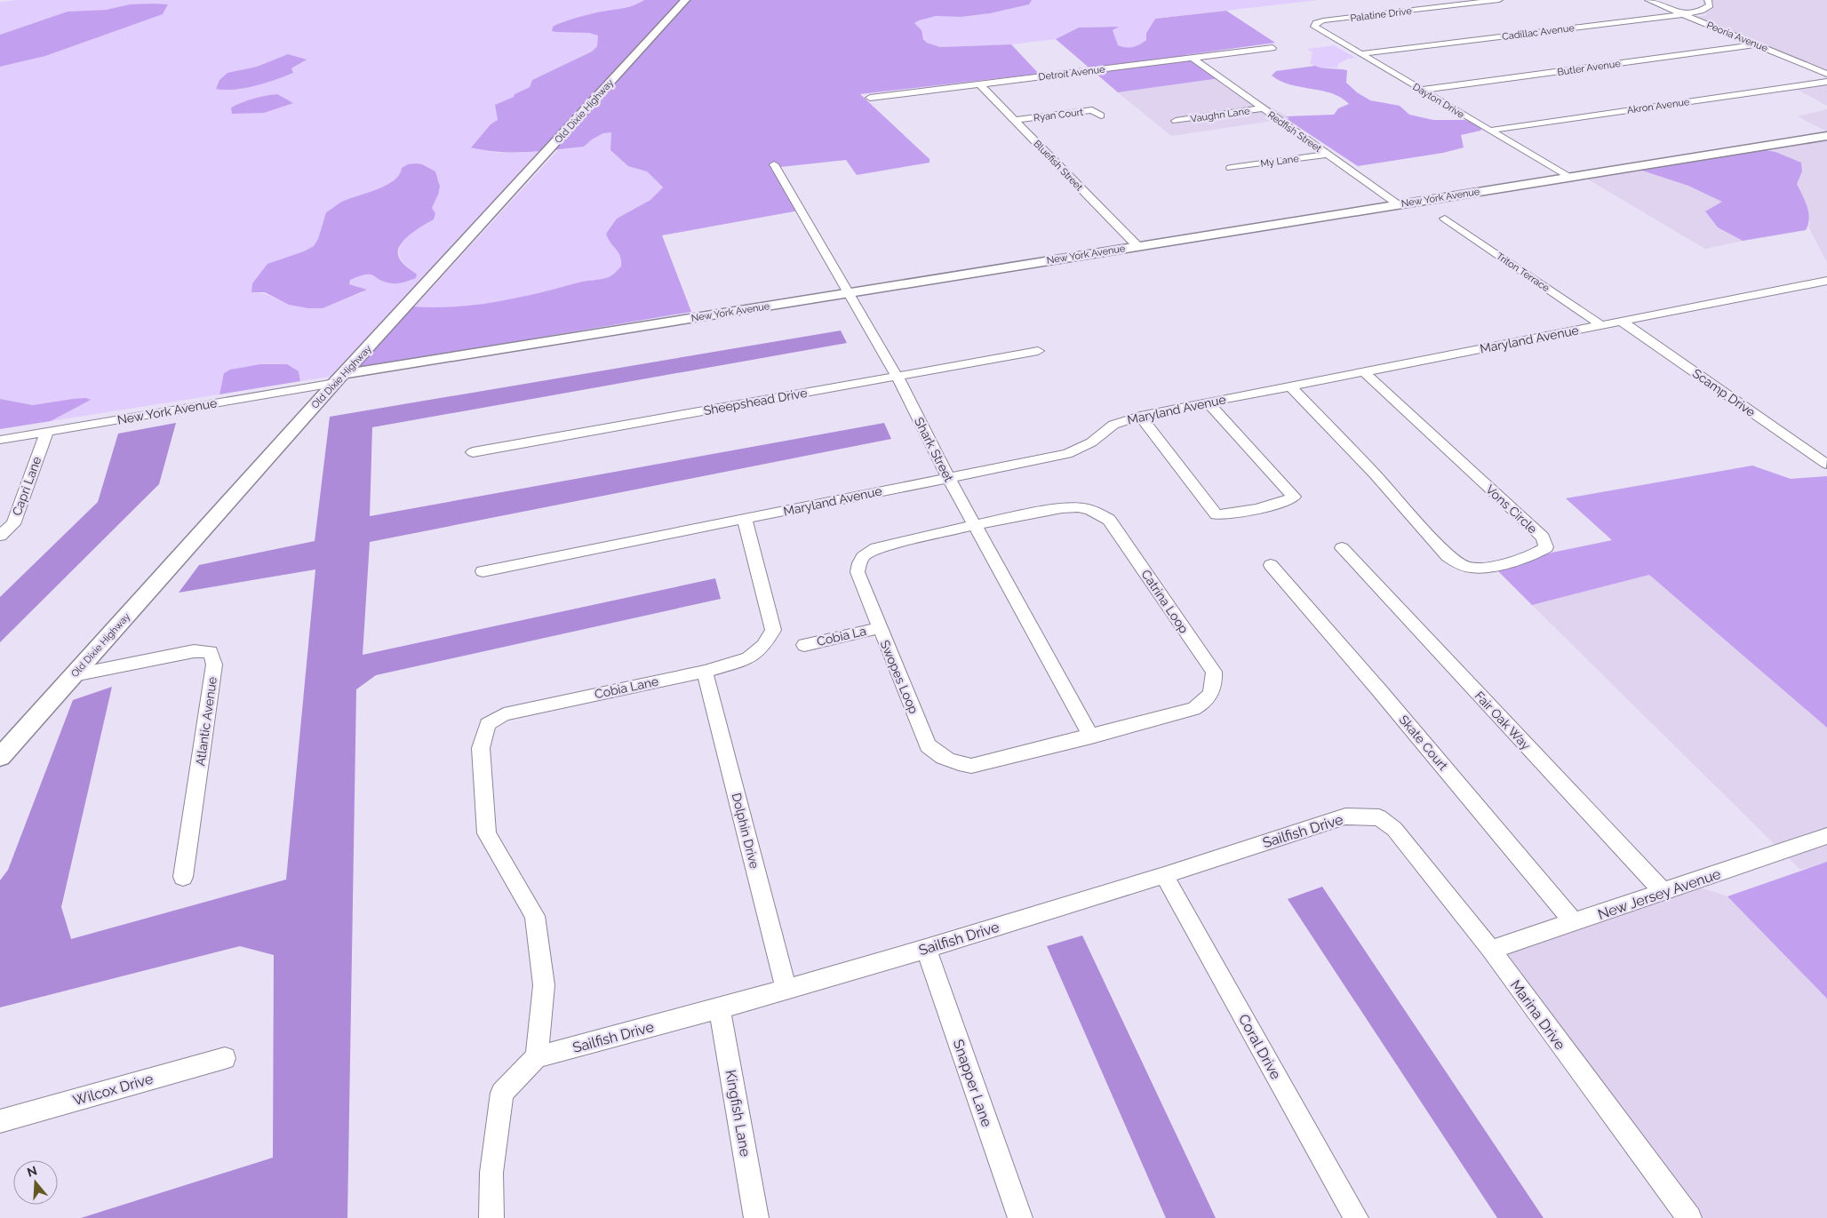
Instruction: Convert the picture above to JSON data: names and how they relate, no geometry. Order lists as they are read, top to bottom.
{
  "streets": {
    "street": [
      "Palatine Drive",
      "Cadillac Avenue",
      "Peoria Avenue",
      "Butler Avenue",
      "Detroit Avenue",
      "Dayton Drive",
      "Akron Avenue",
      "Old Dixie Highway",
      "Ryan Court",
      "Vaughn Lane",
      "Redfish Street",
      "My Lane",
      "Bluefish Street",
      "New York Avenue",
      "Triton Terrace",
      "Maryland Avenue",
      "Scamp Drive",
      "Sheepshead Drive",
      "Shark Street",
      "Capri Lane",
      "Vons Circle",
      "Catrina Loop",
      "Cobia La",
      "Swopes Loop",
      "Cobia Lane",
      "Fair Oak Way",
      "Atlantic Avenue",
      "Skate Court",
      "Dolphin Drive",
      "Sailfish Drive",
      "New Jersey Avenue",
      "Marina Drive",
      "Coral Drive",
      "Snapper Lane",
      "Wilcox Drive",
      "Kingfish Lane"
    ]
  },
  "crossings": [
    ["Palatine Drive", "Dayton Drive"],
    ["Cadillac Avenue", "Peoria Avenue"],
    ["Cadillac Avenue", "Dayton Drive"],
    ["Peoria Avenue", "Butler Avenue"],
    ["Butler Avenue", "Dayton Drive"],
    ["Detroit Avenue", "Redfish Street"],
    ["Detroit Avenue", "Bluefish Street"],
    ["Dayton Drive", "Akron Avenue"],
    ["Dayton Drive", "New York Avenue"],
    ["Old Dixie Highway", "New York Avenue"],
    ["Old Dixie Highway", "Atlantic Avenue"],
    ["Ryan Court", "Bluefish Street"],
    ["Vaughn Lane", "Redfish Street"],
    ["Redfish Street", "My Lane"],
    ["Redfish Street", "New York Avenue"],
    ["Bluefish Street", "New York Avenue"],
    ["New York Avenue", "Shark Street"],
    ["New York Avenue", "Capri Lane"],
    ["Triton Terrace", "Maryland Avenue"],
    ["Maryland Avenue", "Scamp Drive"],
    ["Maryland Avenue", "Shark Street"],
    ["Maryland Avenue", "Vons Circle"],
    ["Maryland Avenue", "Cobia Lane"],
    ["Sheepshead Drive", "Shark Street"],
    ["Shark Street", "Catrina Loop"],
    ["Shark Street", "Swopes Loop"],
    ["Catrina Loop", "Swopes Loop"],
    ["Cobia La", "Swopes Loop"],
    ["Cobia Lane", "Dolphin Drive"],
    ["Cobia Lane", "Sailfish Drive"],
    ["Fair Oak Way", "New Jersey Avenue"],
    ["Skate Court", "New Jersey Avenue"],
    ["Dolphin Drive", "Sailfish Drive"],
    ["Sailfish Drive", "Marina Drive"],
    ["Sailfish Drive", "Coral Drive"],
    ["Sailfish Drive", "Snapper Lane"],
    ["Sailfish Drive", "Kingfish Lane"],
    ["New Jersey Avenue", "Marina Drive"]
  ],
  "north": "top"
}
